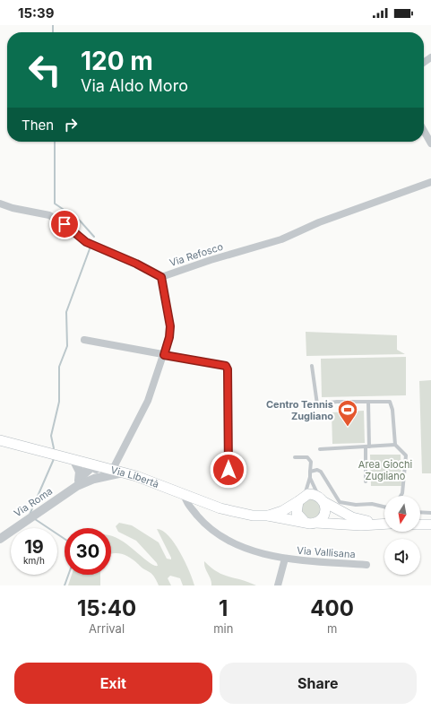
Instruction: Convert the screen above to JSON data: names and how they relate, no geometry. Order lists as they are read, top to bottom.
{
  "streets": {
    "main road": ["Via Libertà"],
    "street": ["Via Refosco", "Via Roma", "Via Vallisana"]
  },
  "crossings": [
    ["Via Refosco", "Via Libertà"],
    ["Via Libertà", "Via Roma"],
    ["Via Libertà", "Via Vallisana"]
  ],
  "parks": ["Area Giochi Zugliano"],
  "places": {
    "sports": ["Centro Tennis Zugliano"]
  },
  "north": "bottom",
  "page": {
    "status": "15:39",
    "turn": ["120 m", "Via Aldo Moro"],
    "then": "Then",
    "speed": "19 km/h",
    "limit": "30",
    "eta": [
      "15:40",
      "Arrival",
      "1",
      "min",
      "400",
      "m"
    ],
    "buttons": ["Exit", "Share"]
  }
}
